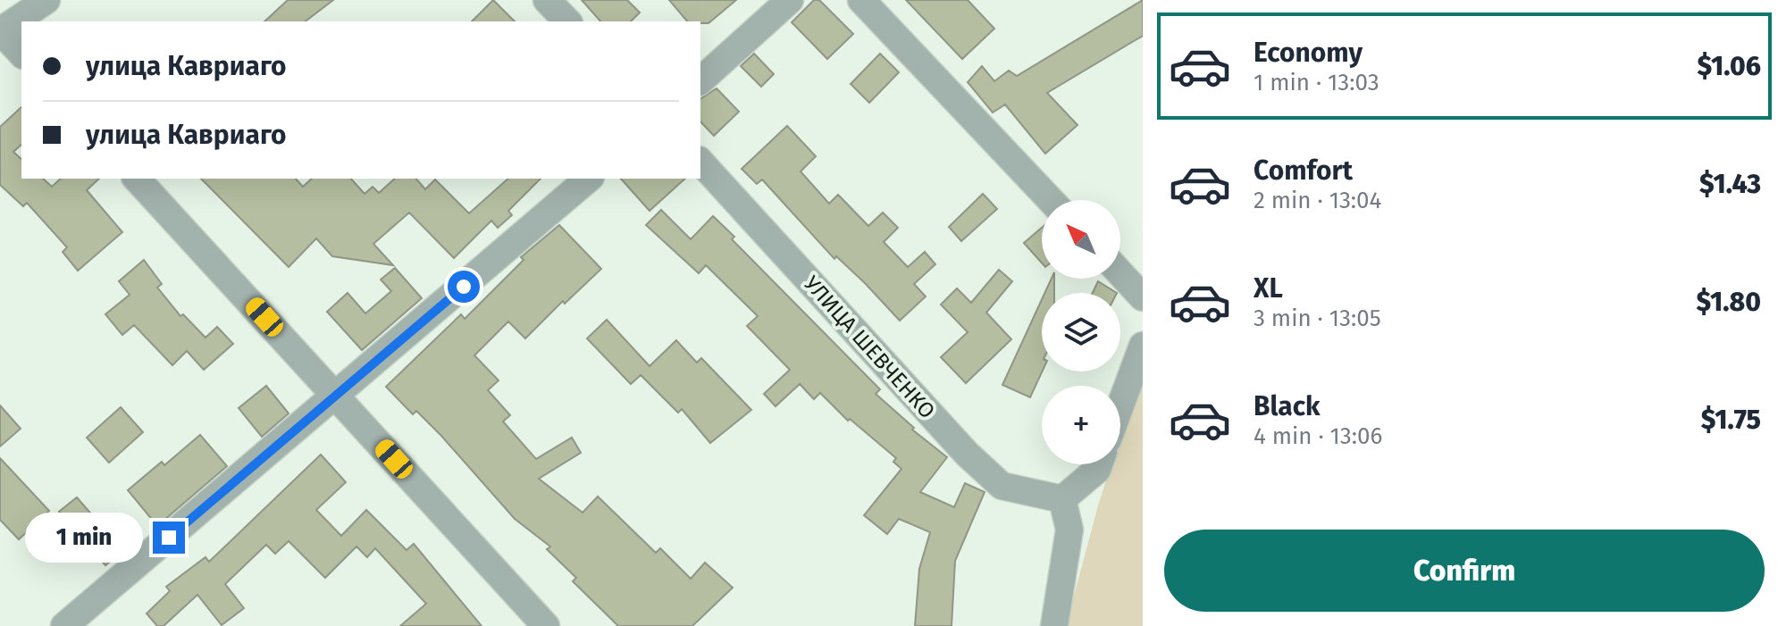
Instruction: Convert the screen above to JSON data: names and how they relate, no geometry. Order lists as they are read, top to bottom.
{
  "streets": {
    "street": ["УЛИЦА ШЕВЧЕНКО"]
  },
  "north": "top left",
  "page": {
    "list": [
      {
        "name": "Economy",
        "note": "1 min · 13:03",
        "value": "$1.06"
      },
      {
        "name": "Comfort",
        "note": "2 min · 13:04",
        "value": "$1.43"
      },
      {
        "name": "XL",
        "note": "3 min · 13:05",
        "value": "$1.80"
      },
      {
        "name": "Black",
        "note": "4 min · 13:06",
        "value": "$1.75"
      }
    ],
    "banner": ["улица Кавриаго", "улица Кавриаго"],
    "map_buttons": "+",
    "bubble": "1 min",
    "buttons": "Confirm"
  }
}
